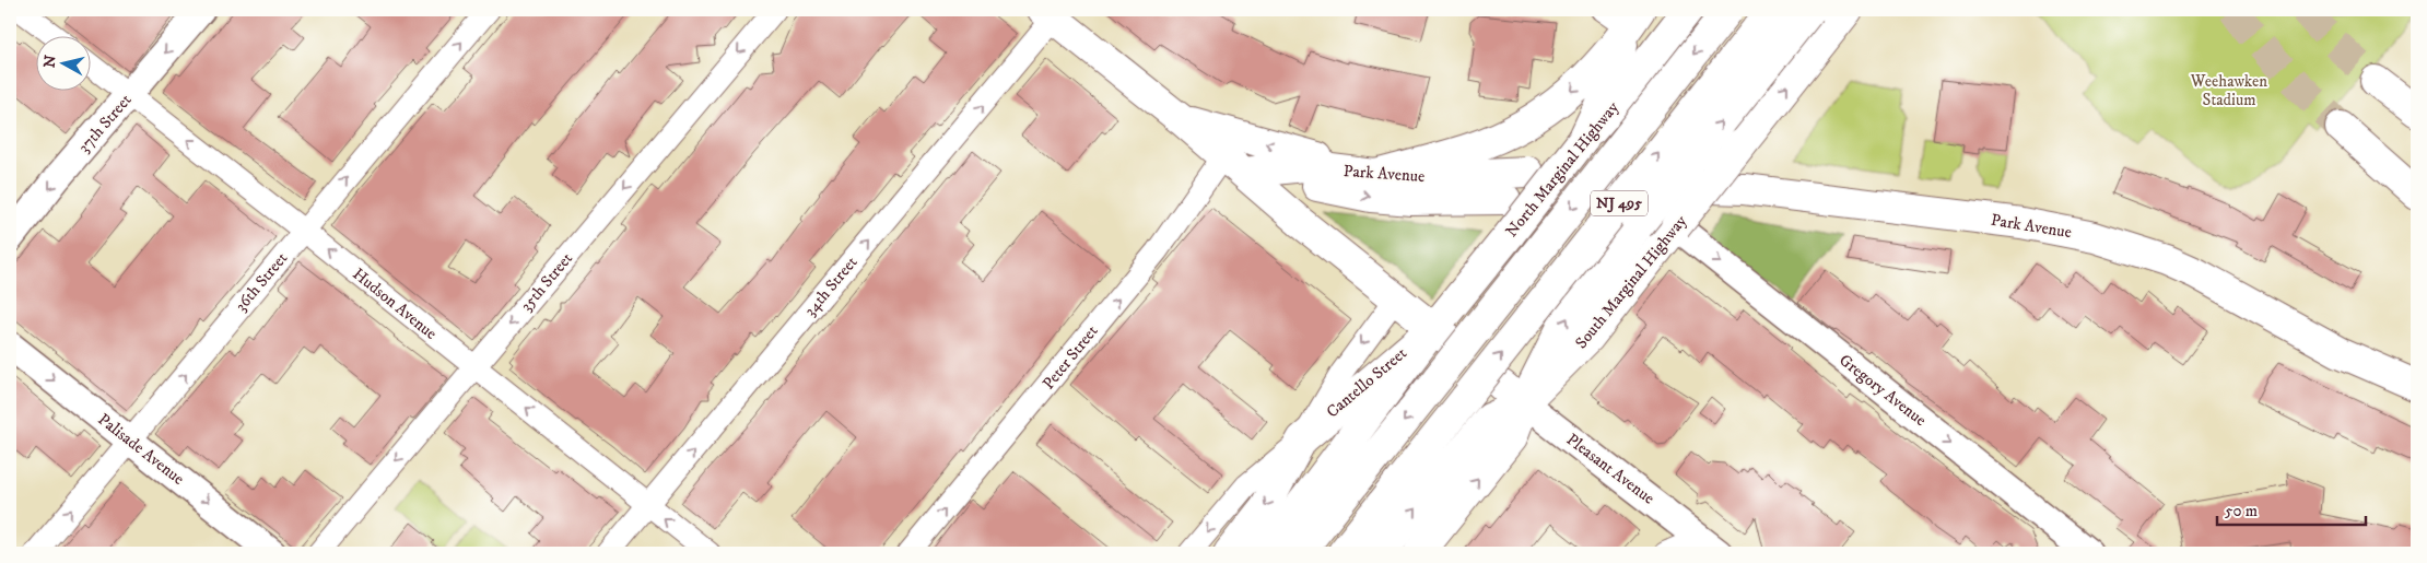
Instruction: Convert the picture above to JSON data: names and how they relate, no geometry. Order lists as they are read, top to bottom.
{
  "streets": {
    "main road": [
      "North Marginal Highway",
      "Park Avenue",
      "NJ 495",
      "South Marginal Highway",
      "Cantello Street"
    ],
    "street": [
      "37th Street",
      "36th Street",
      "35th Street",
      "34th Street",
      "Hudson Avenue",
      "Peter Street",
      "Gregory Avenue",
      "Palisade Avenue",
      "Pleasant Avenue"
    ]
  },
  "crossings": [
    ["37th Street", "Hudson Avenue"],
    ["North Marginal Highway", "Cantello Street"],
    ["Park Avenue", "Peter Street"],
    ["36th Street", "Hudson Avenue"],
    ["36th Street", "Palisade Avenue"],
    ["35th Street", "Hudson Avenue"],
    ["South Marginal Highway", "Gregory Avenue"],
    ["South Marginal Highway", "Pleasant Avenue"],
    ["34th Street", "Hudson Avenue"]
  ],
  "one_way": [
    "37th Street",
    "36th Street",
    "35th Street",
    "34th Street",
    "Hudson Avenue",
    "Peter Street",
    "Cantello Street",
    "Gregory Avenue",
    "Palisade Avenue"
  ],
  "parks": ["Weehawken Stadium"],
  "scale_bar": "50 m",
  "north": "left"
}
